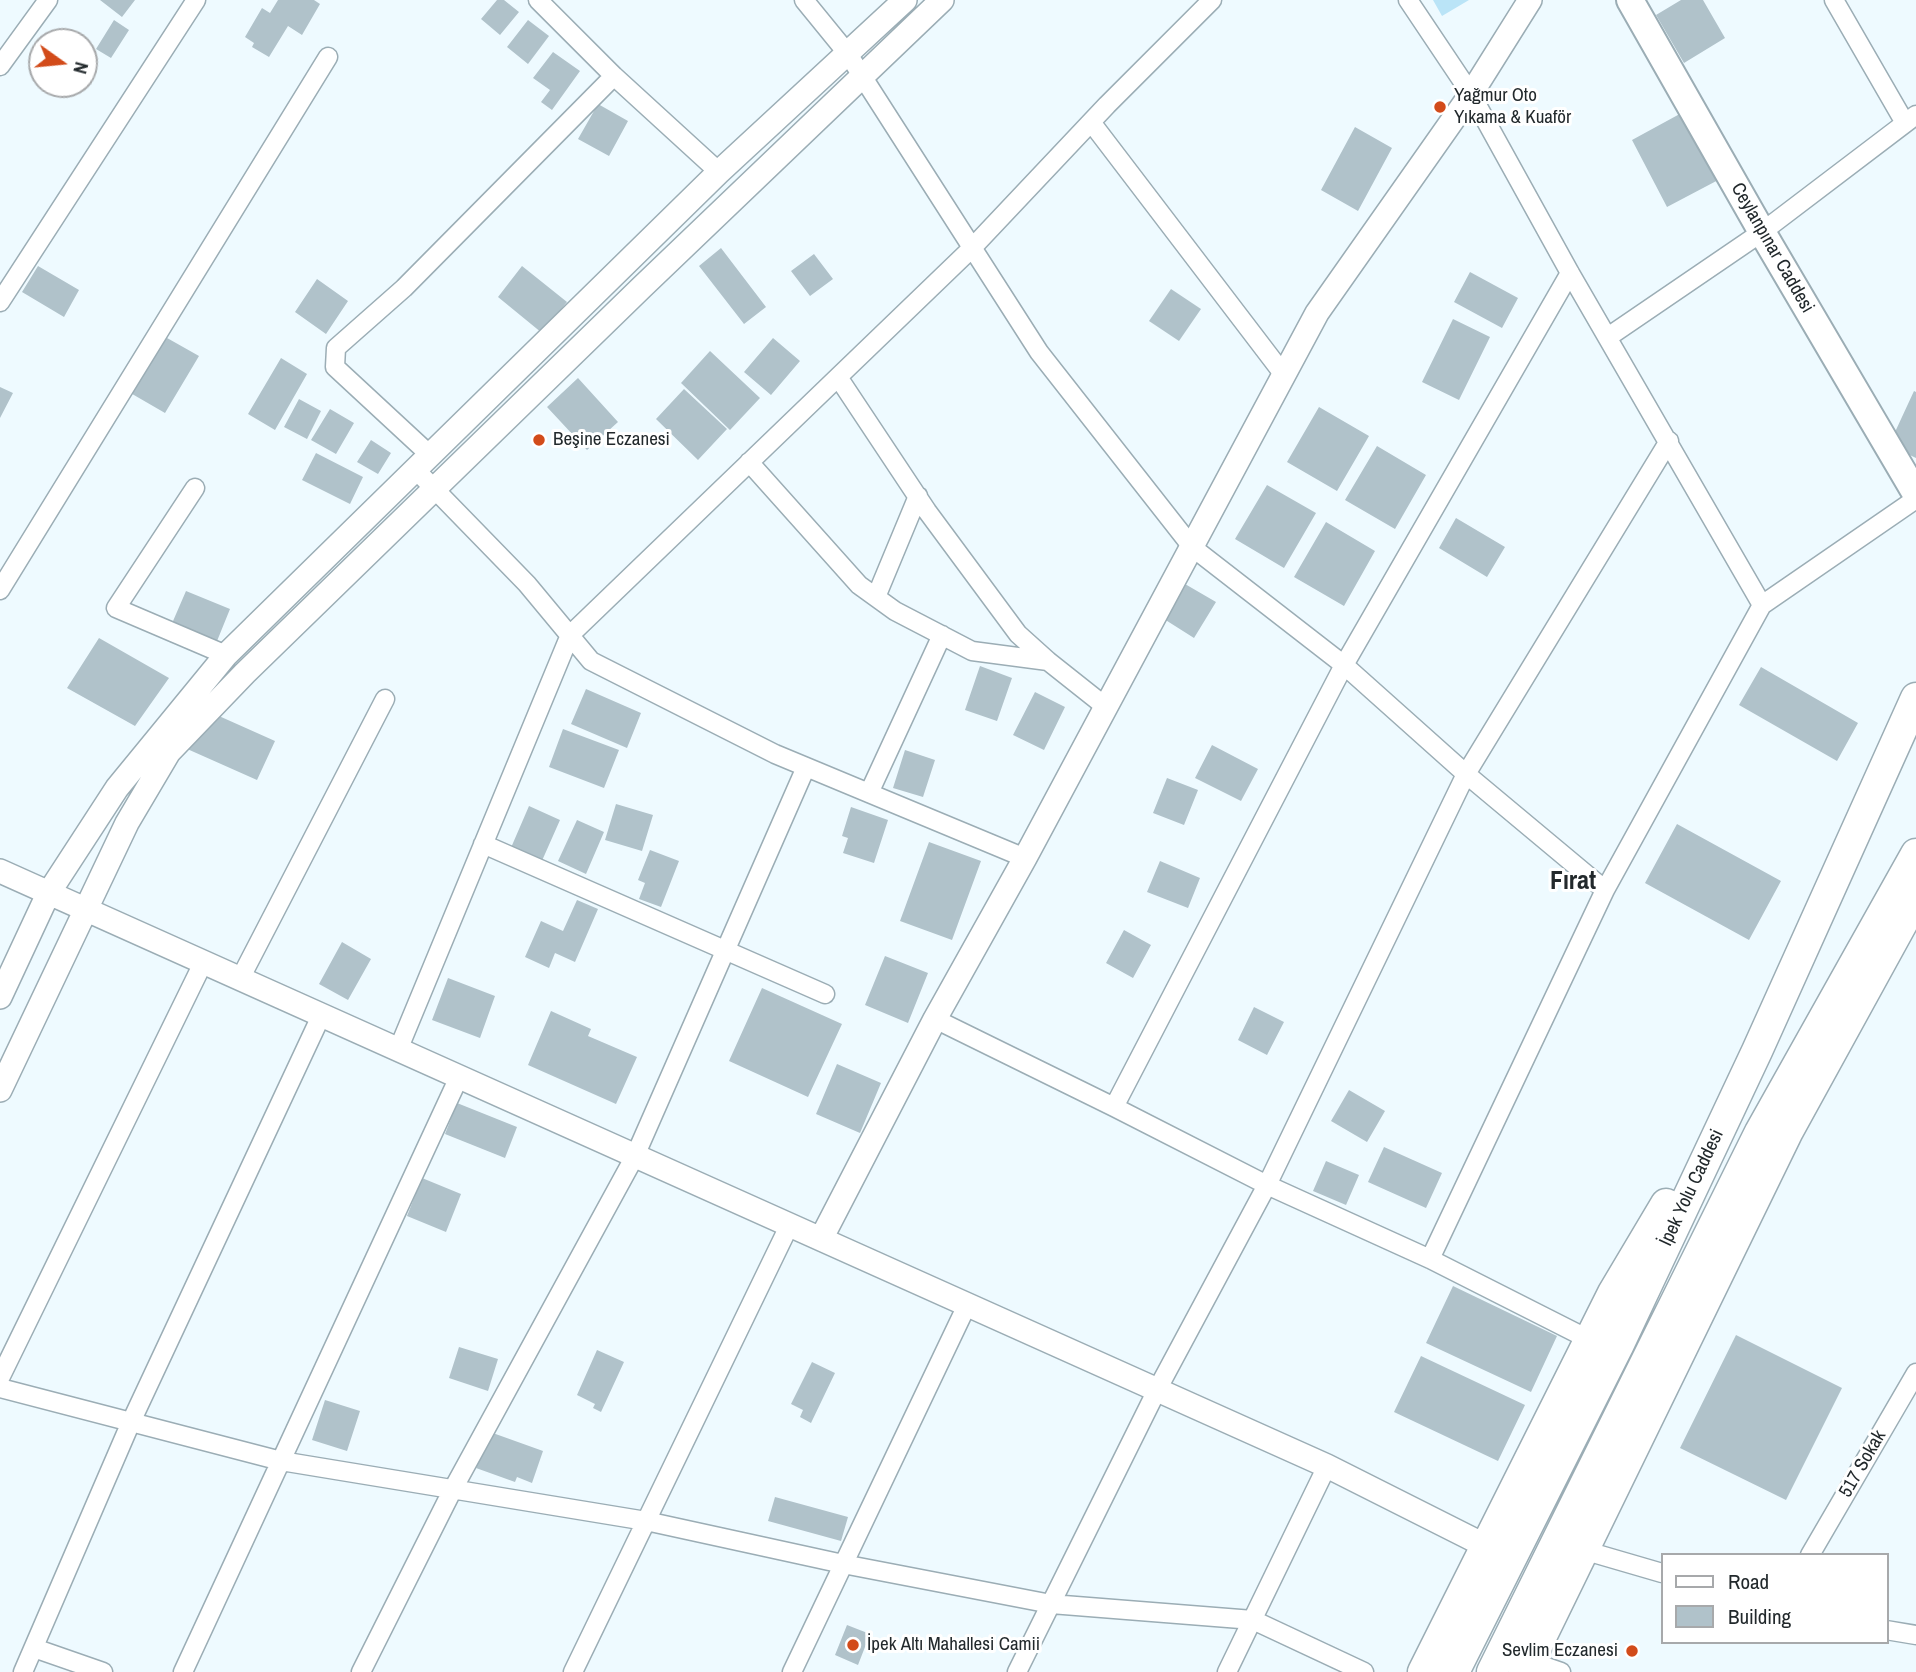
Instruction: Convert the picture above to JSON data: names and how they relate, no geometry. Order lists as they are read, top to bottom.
{
  "streets": {
    "highway": ["İpek Yolu Caddesi"],
    "main road": ["Ceylanpınar Caddesi"],
    "street": ["517 Sokak"]
  },
  "districts": ["Fırat"],
  "places": [
    "Yağmur Oto Yıkama & Kuaför",
    "Beşine Eczanesi",
    "İpek Altı Mahallesi Camii",
    "Sevlim Eczanesi"
  ],
  "legend": ["Road", "Building"],
  "north": "right"
}
